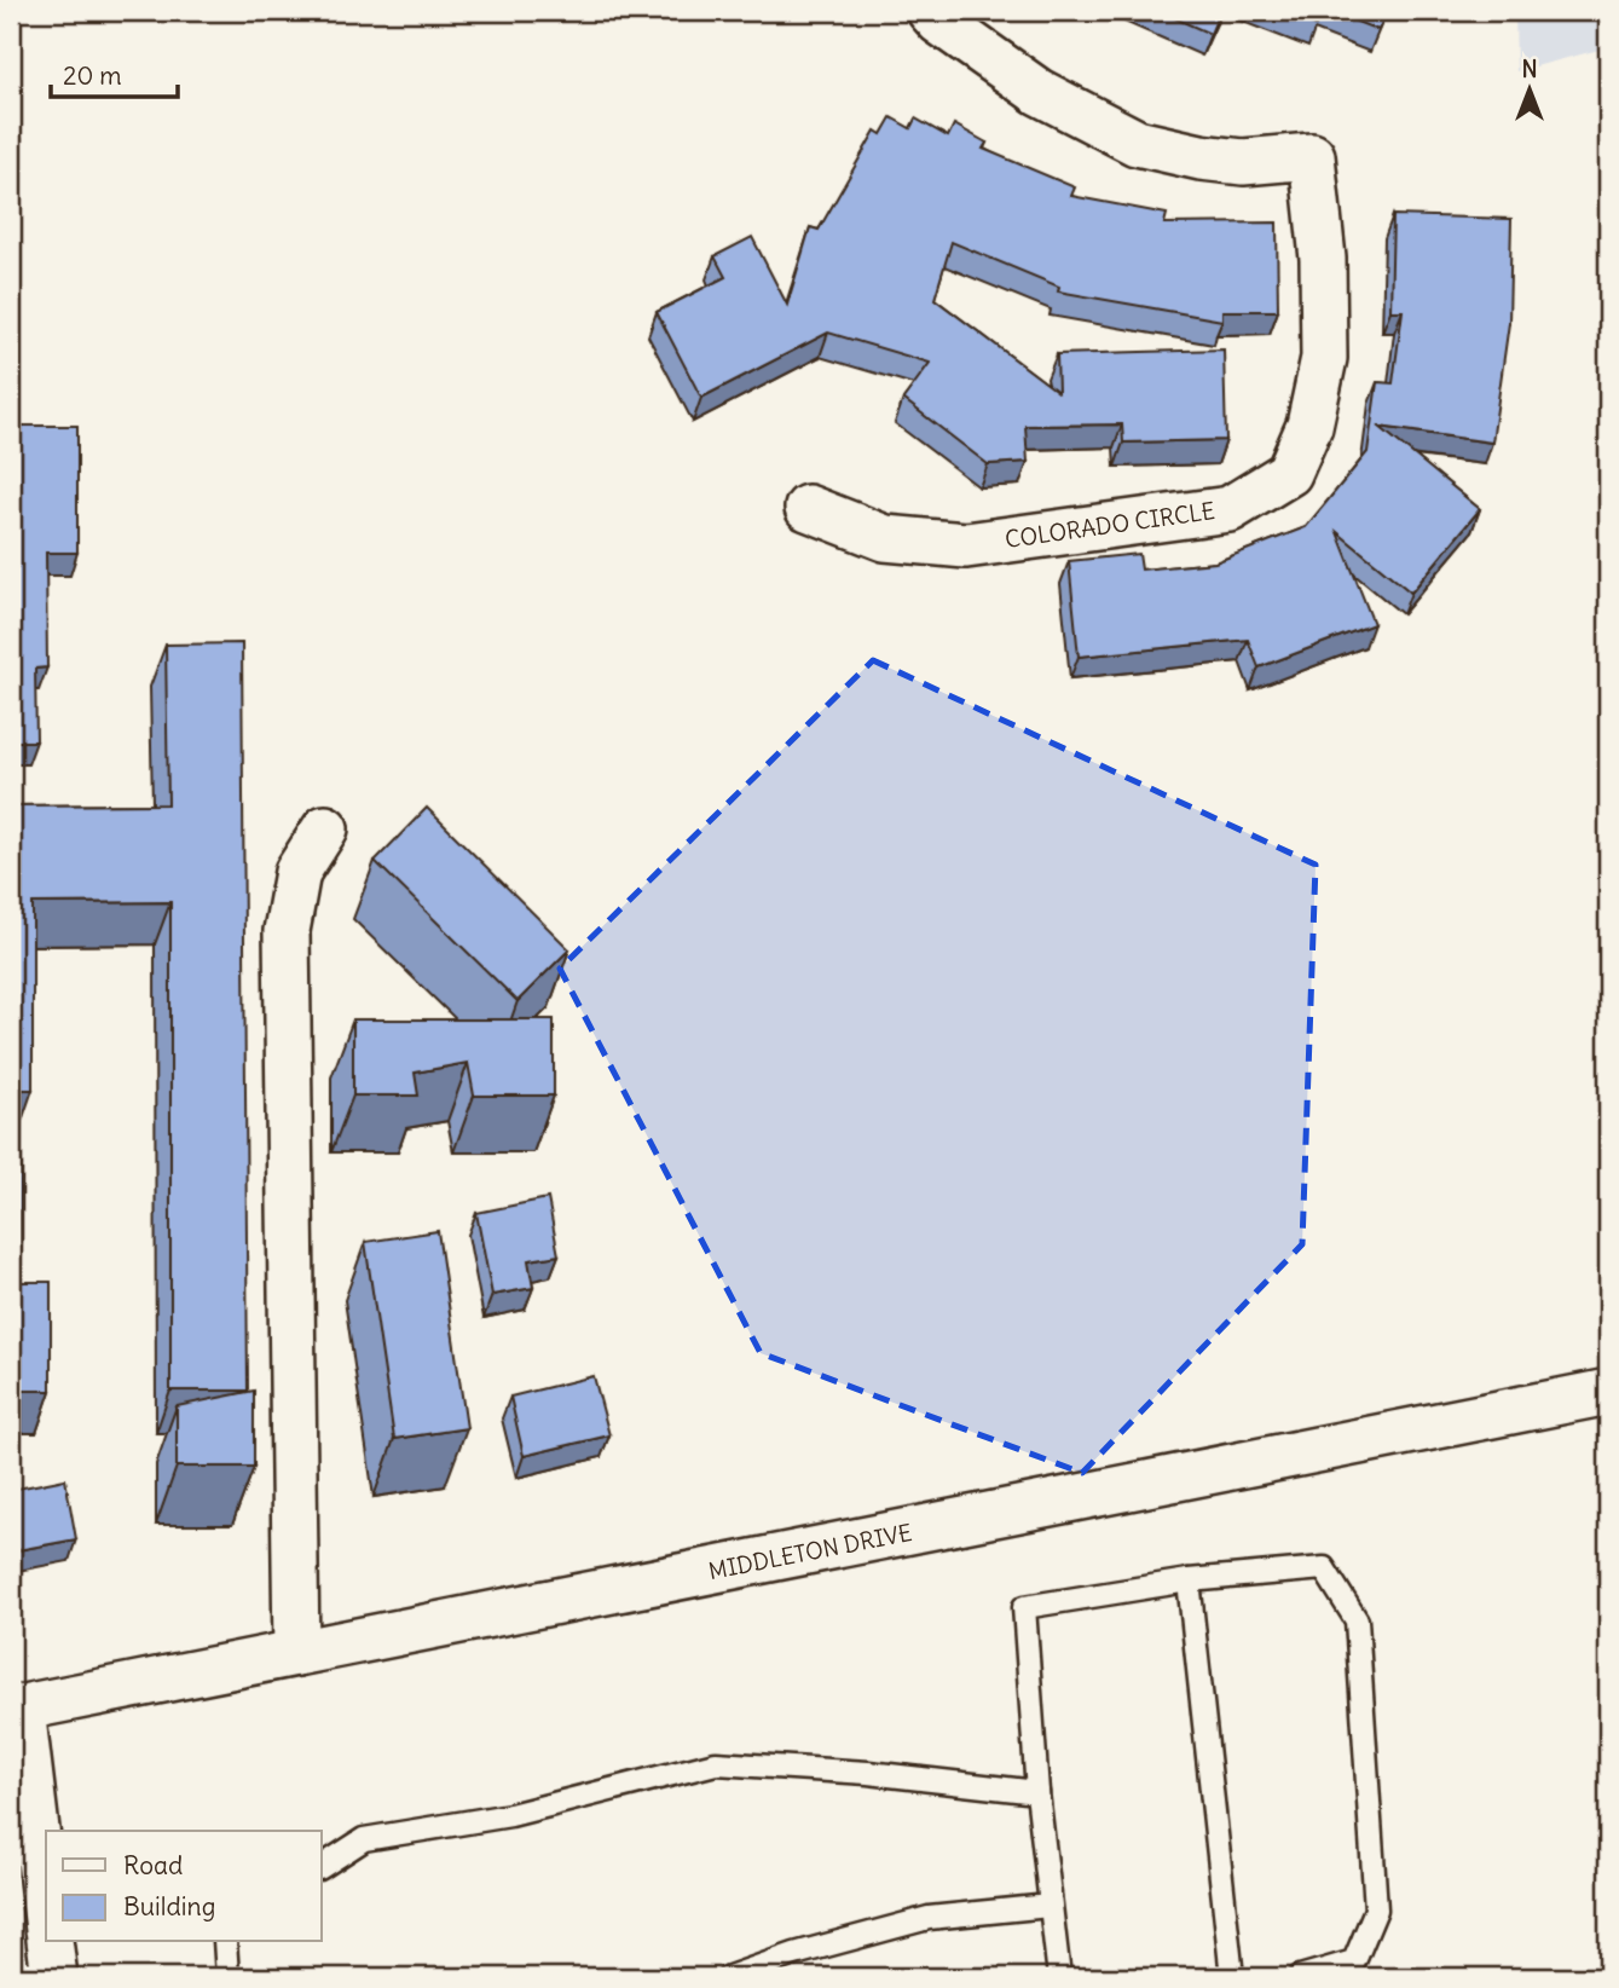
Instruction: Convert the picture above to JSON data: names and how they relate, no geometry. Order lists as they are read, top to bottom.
{
  "streets": {
    "street": ["COLORADO CIRCLE", "MIDDLETON DRIVE"]
  },
  "legend": ["Road", "Building"],
  "scale_bar": "20 m",
  "north": "top"
}
